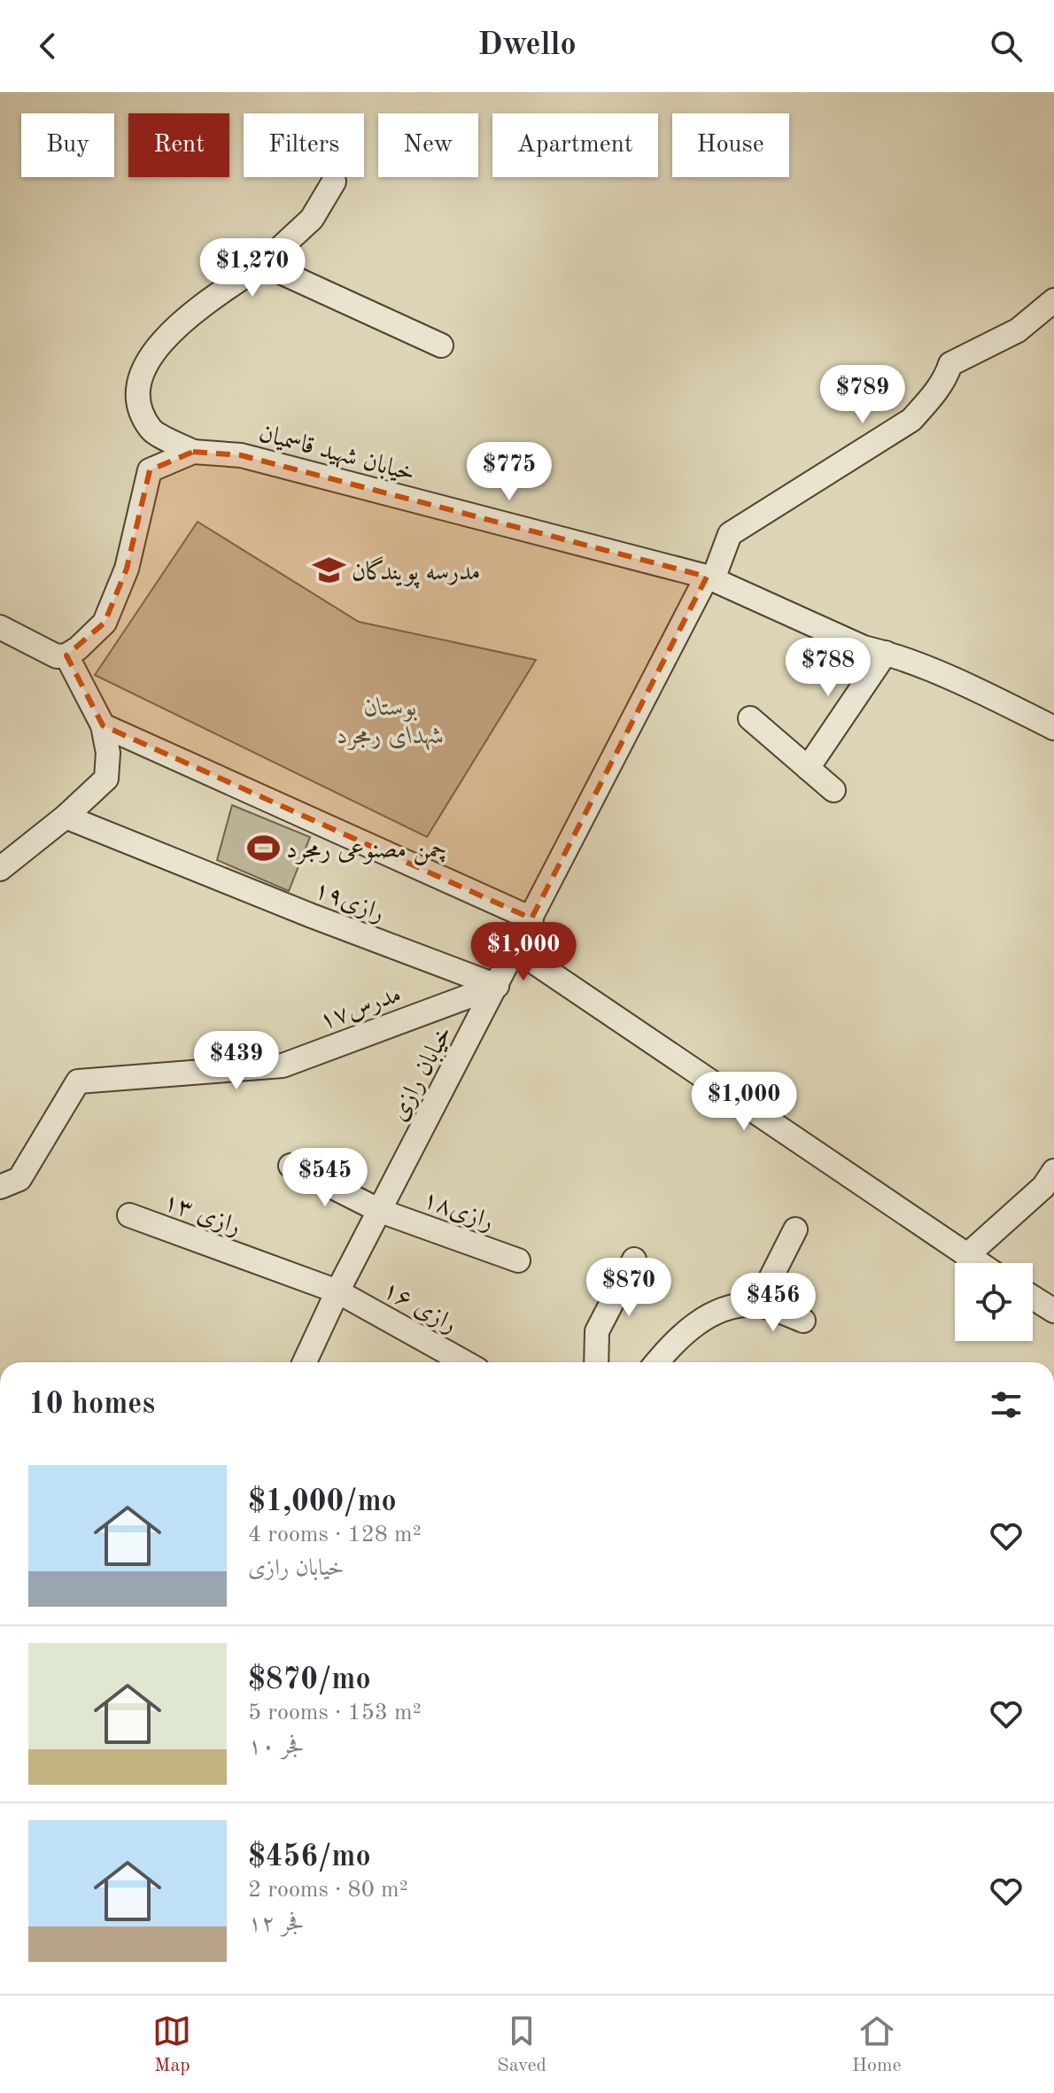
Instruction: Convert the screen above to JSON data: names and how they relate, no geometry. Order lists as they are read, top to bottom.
{
  "streets": {
    "street": [
      "خیابان شهید قاسمیان",
      "رازی۱۹",
      "مدرس۱۷",
      "خیابان رازی",
      "رازی۱۸",
      "رازی ۱۳",
      "رازی ۱۶"
    ]
  },
  "crossings": [
    ["خیابان شهید قاسمیان", "خیابان رازی"],
    ["رازی۱۹", "مدرس۱۷"],
    ["رازی۱۹", "خیابان رازی"],
    ["مدرس۱۷", "خیابان رازی"],
    ["خیابان رازی", "رازی۱۸"],
    ["خیابان رازی", "رازی ۱۳"],
    ["خیابان رازی", "رازی ۱۶"],
    ["رازی ۱۳", "رازی ۱۶"]
  ],
  "parks": ["بوستان شهدای رمجرد"],
  "places": {
    "school or university": ["مدرسه پویندگان"],
    "sports": ["چمن مصنوعی رمجرد"]
  },
  "page": {
    "header": "Dwello",
    "chip": [
      "Buy",
      "Rent",
      "Filters",
      "New",
      "Apartment",
      "House"
    ],
    "price": [
      "$1,270",
      "$789",
      "$775",
      "$788",
      "$1,000",
      "$439",
      "$1,000",
      "$545",
      "$870",
      "$456"
    ],
    "heading": "10 homes",
    "list": [
      {
        "name": "$1,000/mo",
        "note": "4 rooms · 128 m² · خیابان رازی"
      },
      {
        "name": "$870/mo",
        "note": "5 rooms · 153 m² · فجر ۱۰"
      },
      {
        "name": "$456/mo",
        "note": "2 rooms · 80 m² · فجر ۱۲"
      }
    ],
    "tabs": ["Map", "Saved", "Home"]
  }
}
